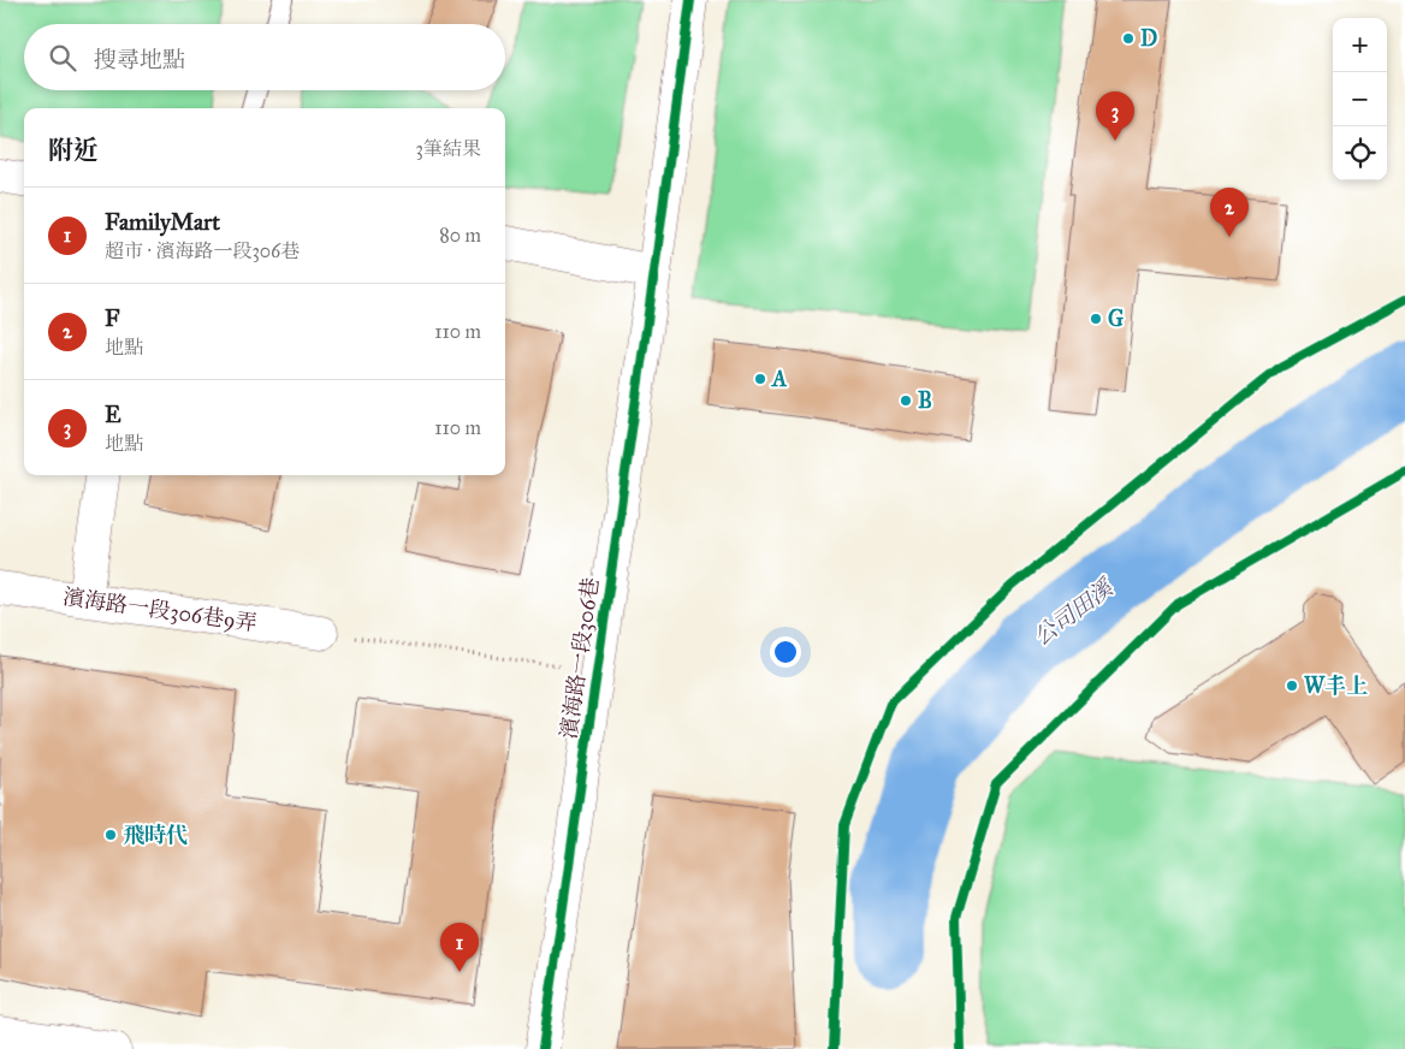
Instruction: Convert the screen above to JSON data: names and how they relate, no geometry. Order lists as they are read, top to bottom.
{
  "streets": {
    "street": ["濱海路一段306巷9弄", "濱海路一段306巷"]
  },
  "water": ["公司田溪"],
  "places": [
    "D",
    "G",
    "A",
    "B",
    "W丰上",
    "飛時代"
  ],
  "page": {
    "map_buttons": ["+", "−"],
    "search": "搜尋地點",
    "pins": ["3", "2", "1"],
    "heading": ["附近", "3筆結果"],
    "list": [
      {
        "mark": "1",
        "name": "FamilyMart",
        "note": "超市 · 濱海路一段306巷",
        "value": "80 m"
      },
      {
        "mark": "2",
        "name": "F",
        "note": "地點",
        "value": "110 m"
      },
      {
        "mark": "3",
        "name": "E",
        "note": "地點",
        "value": "110 m"
      }
    ]
  }
}
